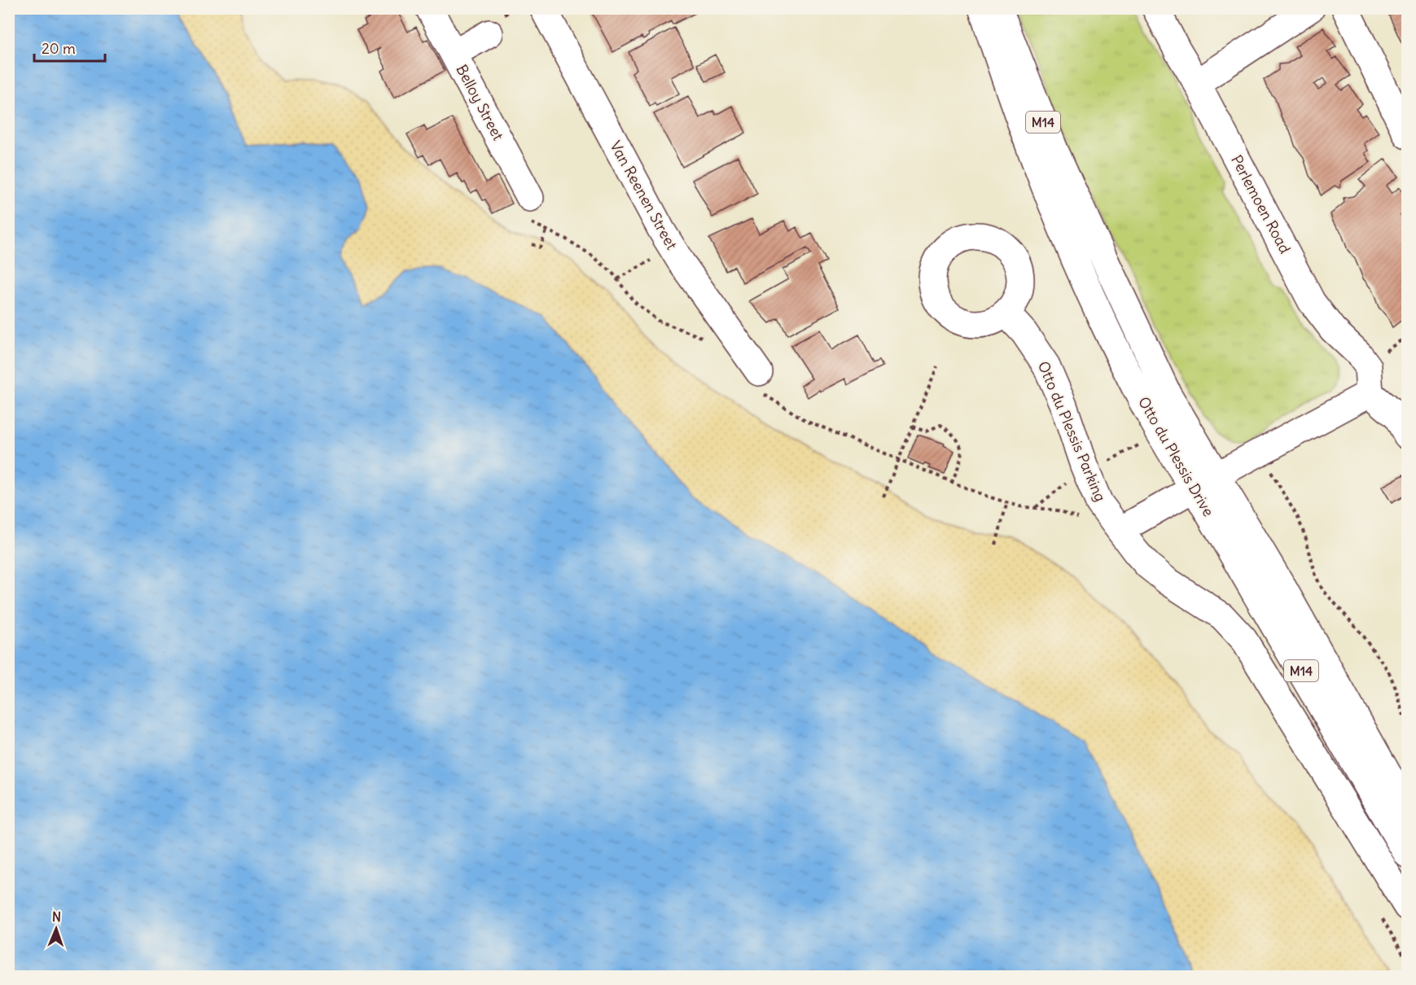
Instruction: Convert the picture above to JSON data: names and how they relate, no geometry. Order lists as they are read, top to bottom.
{
  "streets": {
    "main road": [
      "Belloy Street",
      "M14",
      "Van Reenen Street",
      "Perlemoen Road",
      "Otto du Plessis Parking",
      "Otto du Plessis Drive"
    ]
  },
  "scale_bar": "20 m",
  "north": "top"
}
